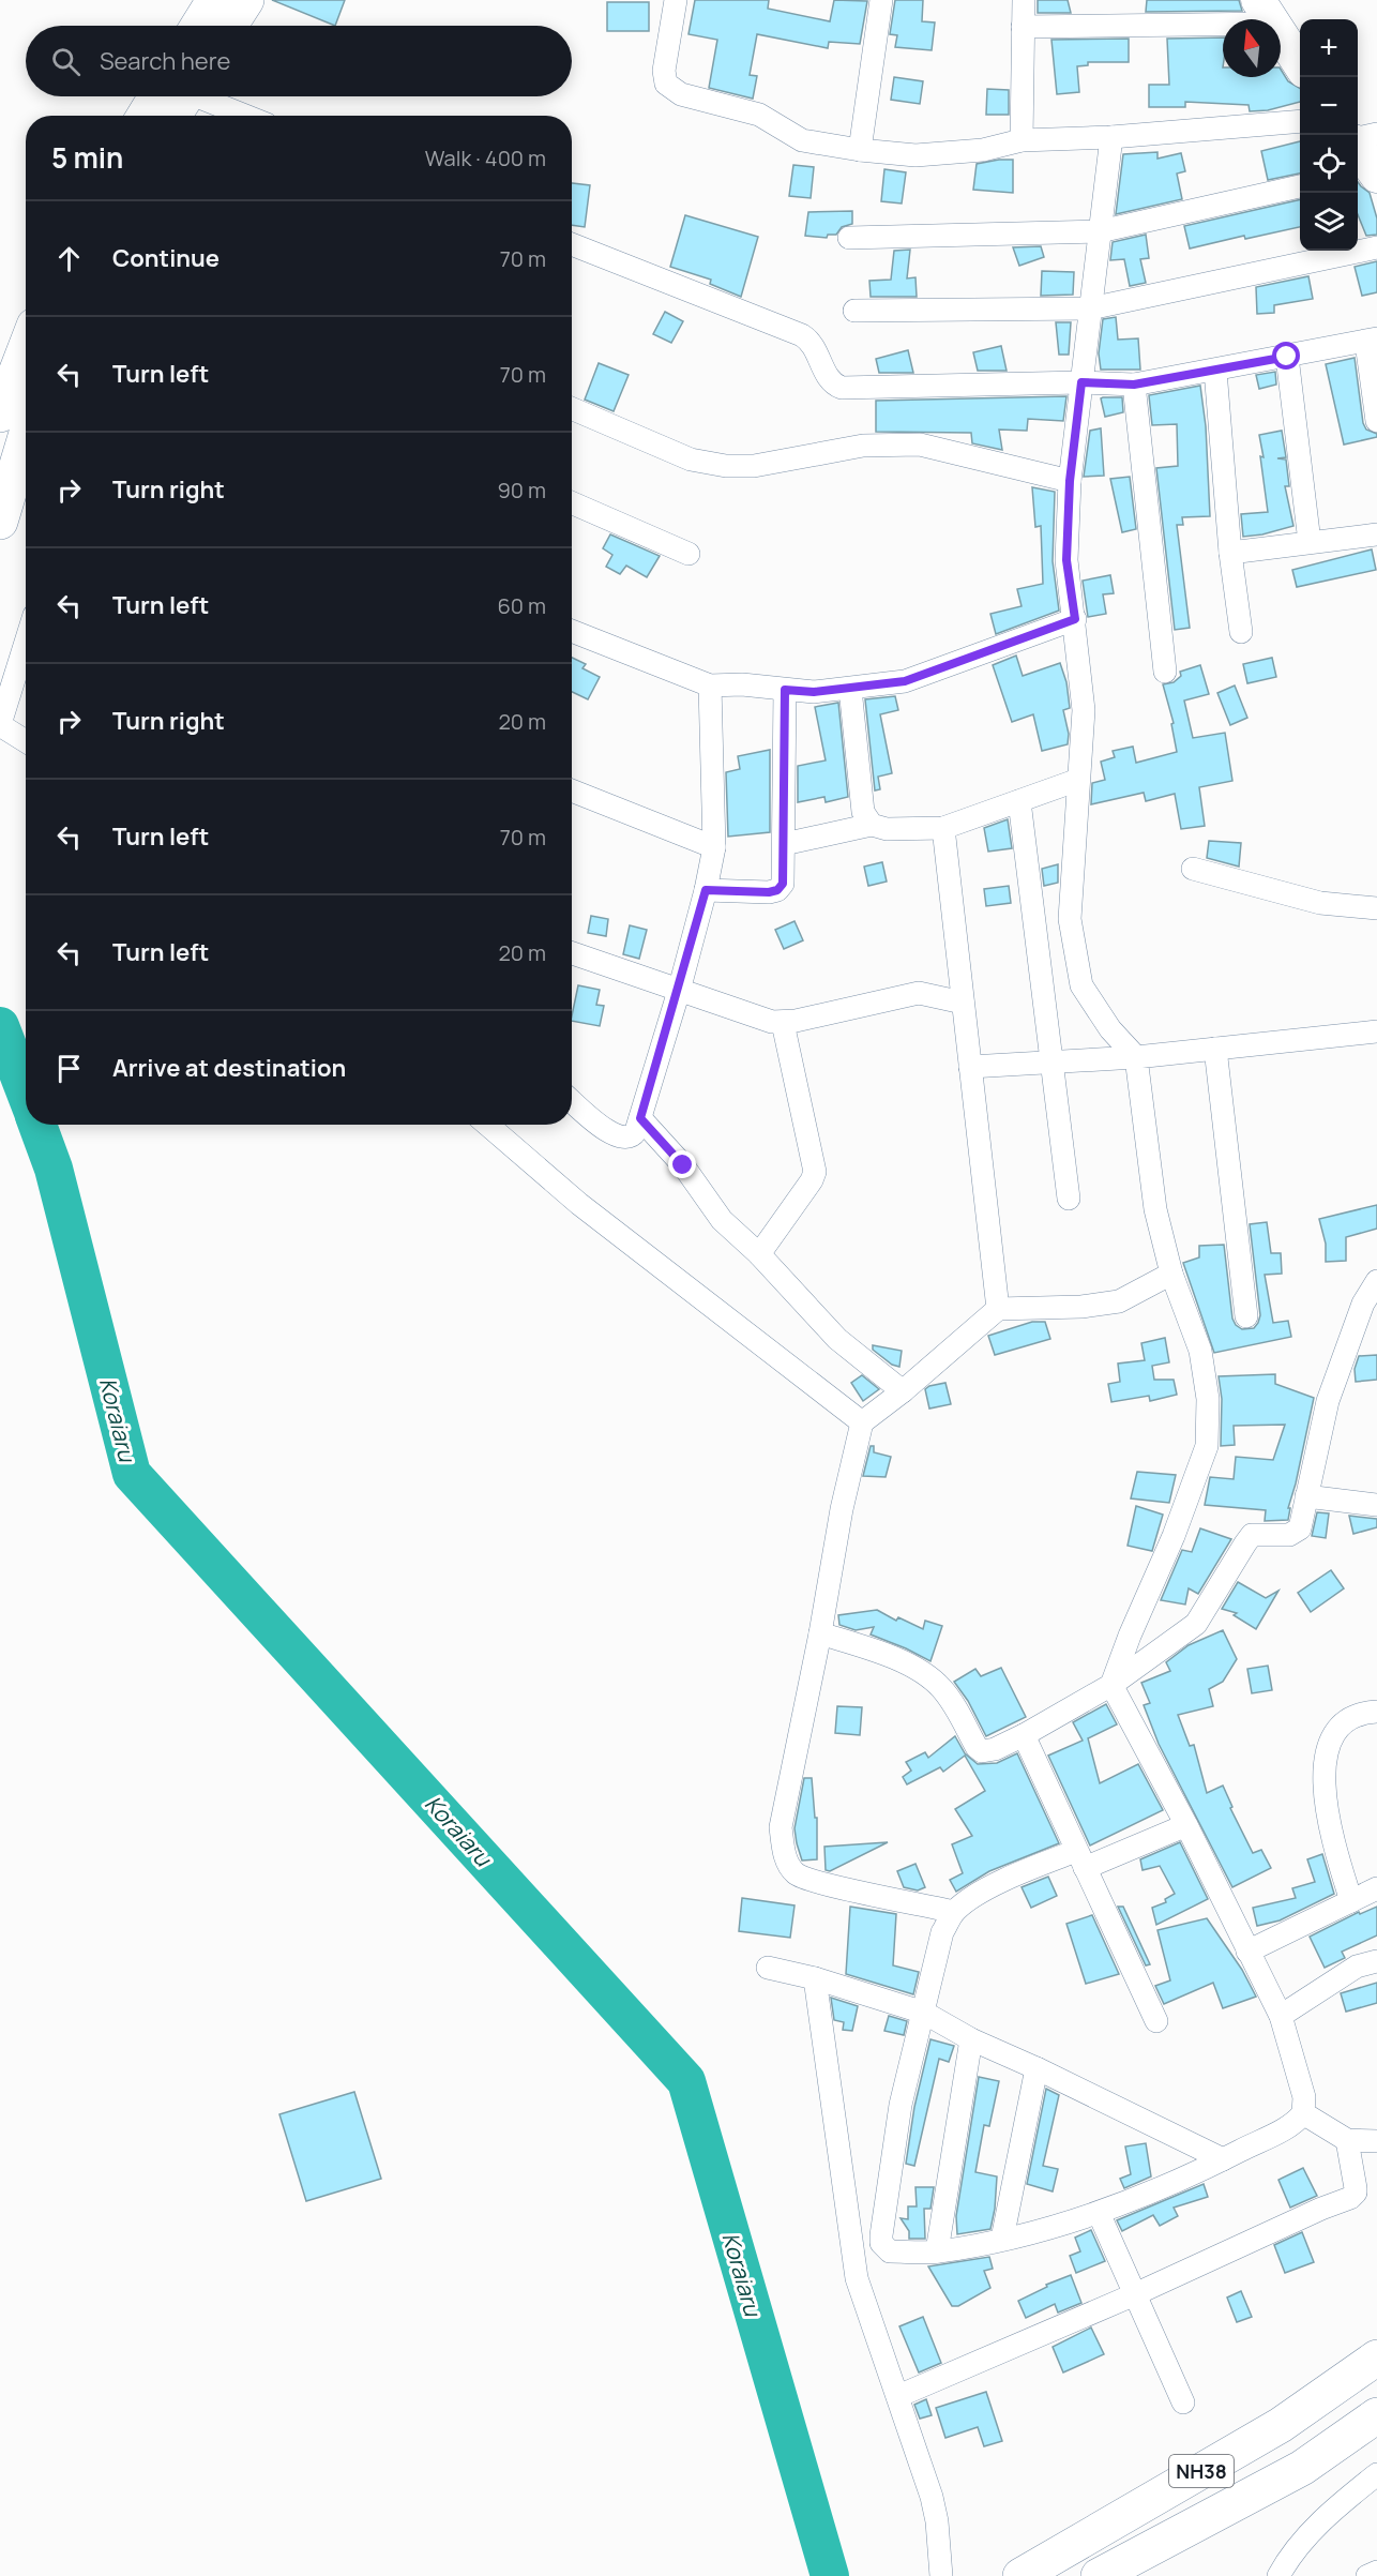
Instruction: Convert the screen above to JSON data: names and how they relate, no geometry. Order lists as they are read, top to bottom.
{
  "streets": {
    "main road": ["NH38"]
  },
  "water": ["Koraiaru"],
  "north": "top",
  "page": {
    "map_buttons": ["+", "−"],
    "search": "Search here",
    "heading": ["5 min", "Walk · 400 m"],
    "list": [
      ["Continue", "70 m"],
      ["Turn left", "70 m"],
      ["Turn right", "90 m"],
      ["Turn left", "60 m"],
      ["Turn right", "20 m"],
      ["Turn left", "70 m"],
      ["Turn left", "20 m"],
      "Arrive at destination"
    ]
  }
}
